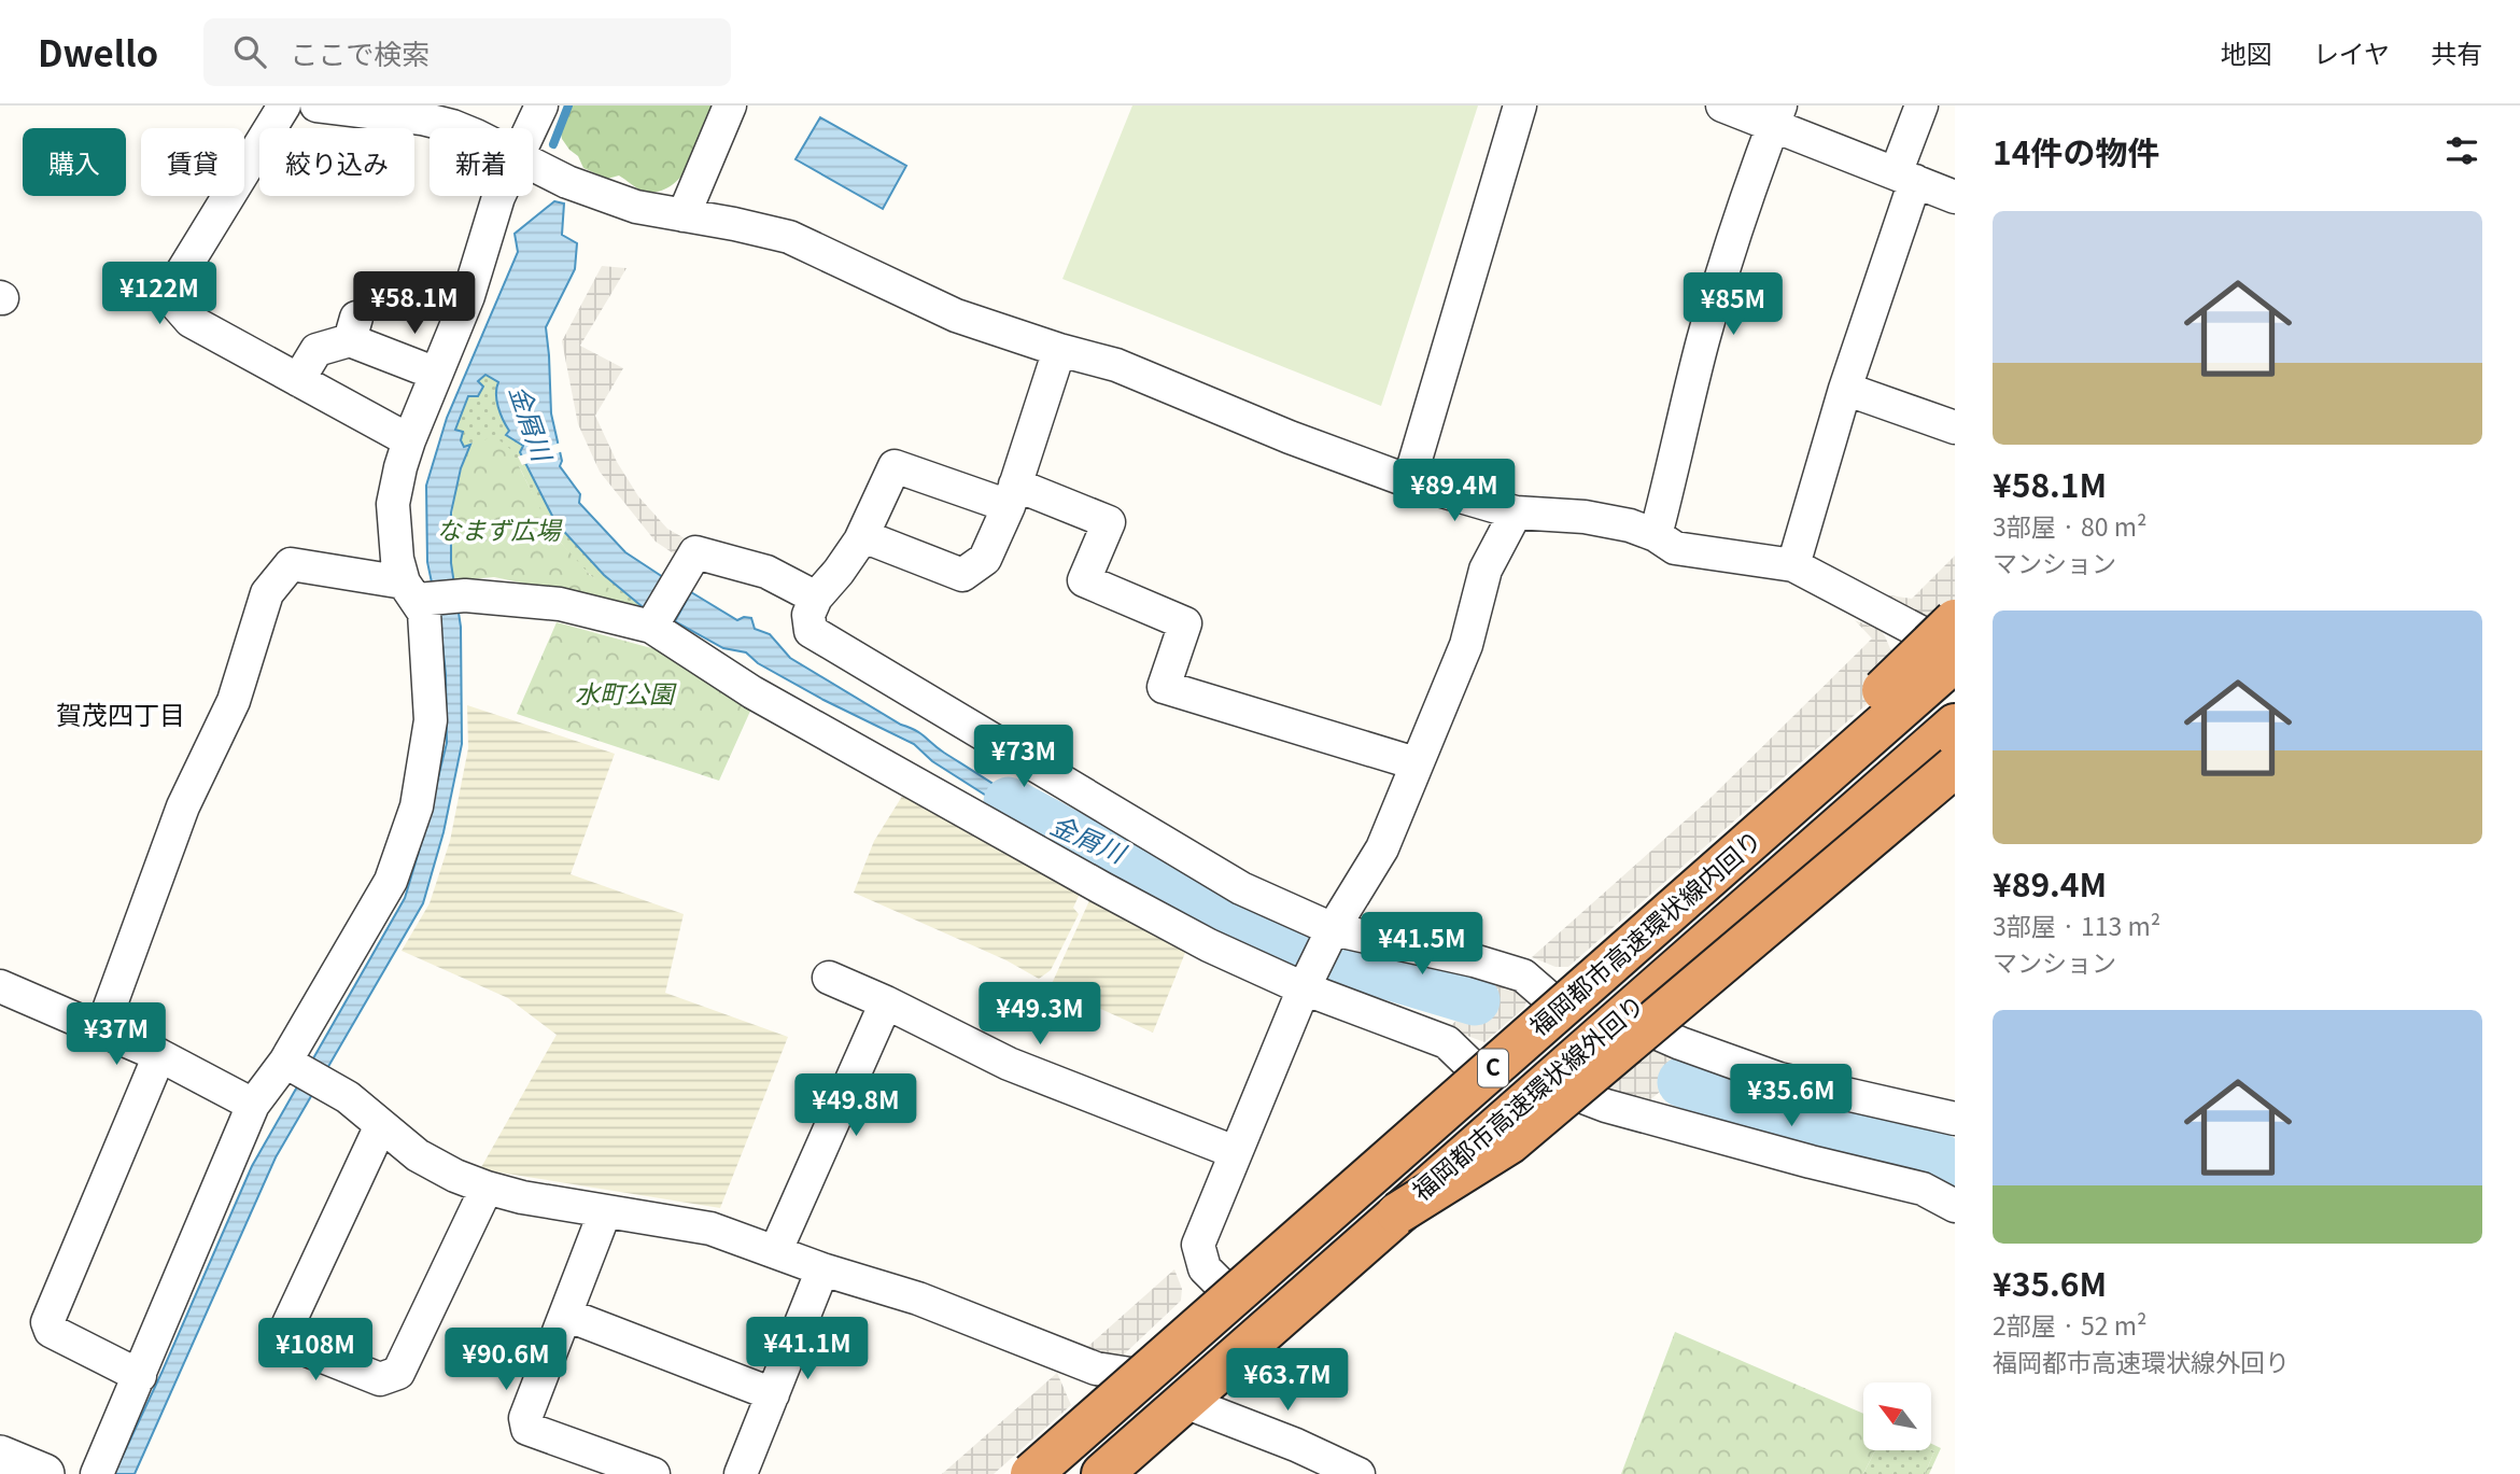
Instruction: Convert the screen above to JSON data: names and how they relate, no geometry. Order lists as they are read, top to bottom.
{
  "streets": {
    "highway": ["福岡都市高速環状線内回り", "C", "福岡都市高速環状線外回り"]
  },
  "districts": ["賀茂四丁目"],
  "water": ["金屑川"],
  "parks": ["なまず広場", "水町公園"],
  "north": "top left",
  "page": {
    "header": "Dwello",
    "search": "ここで検索",
    "nav": ["地図", "レイヤ", "共有"],
    "heading": "14件の物件",
    "chip": [
      "購入",
      "賃貸",
      "絞り込み",
      "新着"
    ],
    "list": [
      {
        "name": "¥58.1M",
        "note": "3部屋 · 80 m² · マンション"
      },
      {
        "name": "¥89.4M",
        "note": "3部屋 · 113 m² · マンション"
      },
      {
        "name": "¥35.6M",
        "note": "2部屋 · 52 m² · 福岡都市高速環状線外回り"
      }
    ],
    "price": [
      "¥122M",
      "¥58.1M",
      "¥85M",
      "¥89.4M",
      "¥73M",
      "¥41.5M",
      "¥49.3M",
      "¥37M",
      "¥35.6M",
      "¥49.8M",
      "¥41.1M",
      "¥108M",
      "¥90.6M",
      "¥63.7M"
    ]
  }
}
